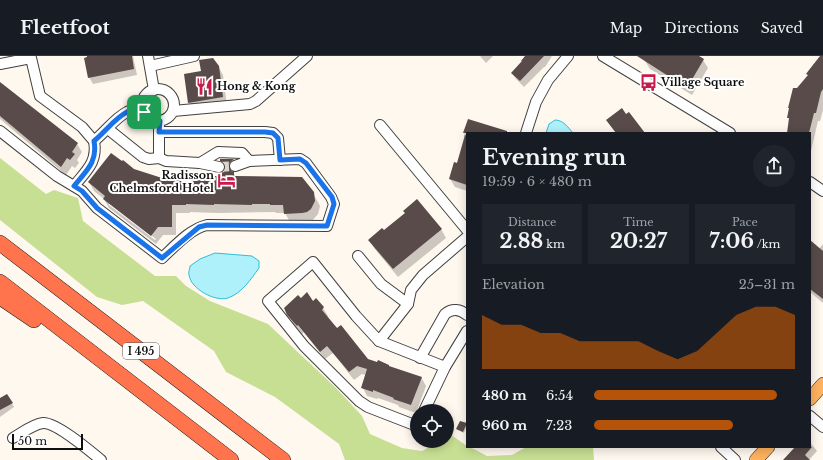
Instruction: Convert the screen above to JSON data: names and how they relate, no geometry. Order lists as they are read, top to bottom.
{
  "streets": {
    "highway": ["I 495"]
  },
  "places": {
    "bus stop": ["Village Square"],
    "restaurant": ["Hong & Kong"],
    "hotel": ["Radisson Chelmsford Hotel"]
  },
  "scale_bar": "50 m",
  "page": {
    "header": "Fleetfoot",
    "nav": ["Map", "Directions", "Saved"],
    "heading": ["Evening run", "19:59 · 6 × 480 m"],
    "stats": [
      ["Distance", "2.88 km"],
      ["Time", "20:27"],
      ["Pace", "7:06 /km"]
    ],
    "chart": ["Elevation", "25–31 m"],
    "list": [
      {
        "name": "480 m",
        "note": "6:54"
      },
      {
        "name": "960 m",
        "note": "7:23"
      }
    ],
    "scale": "50 m"
  }
}
